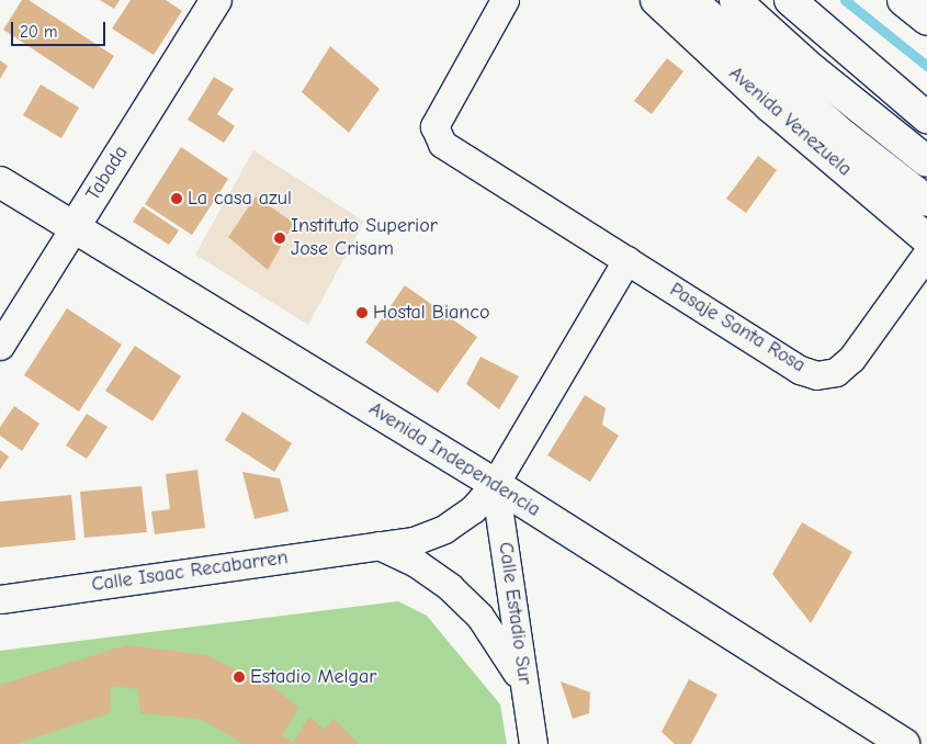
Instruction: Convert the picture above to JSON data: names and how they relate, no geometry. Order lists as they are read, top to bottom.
{
  "streets": {
    "main road": ["Avenida Venezuela", "Tabada", "Avenida Independencia"],
    "street": ["Pasaje Santa Rosa", "Calle Isaac Recabarren", "Calle Estadio Sur"]
  },
  "crossings": [
    ["Tabada", "Avenida Independencia"],
    ["Avenida Independencia", "Calle Isaac Recabarren"],
    ["Avenida Independencia", "Calle Estadio Sur"],
    ["Calle Isaac Recabarren", "Calle Estadio Sur"]
  ],
  "places": [
    "La casa azul",
    "Instituto Superior Jose Crisam",
    "Hostal Bianco",
    "Estadio Melgar"
  ],
  "scale_bar": "20 m"
}
